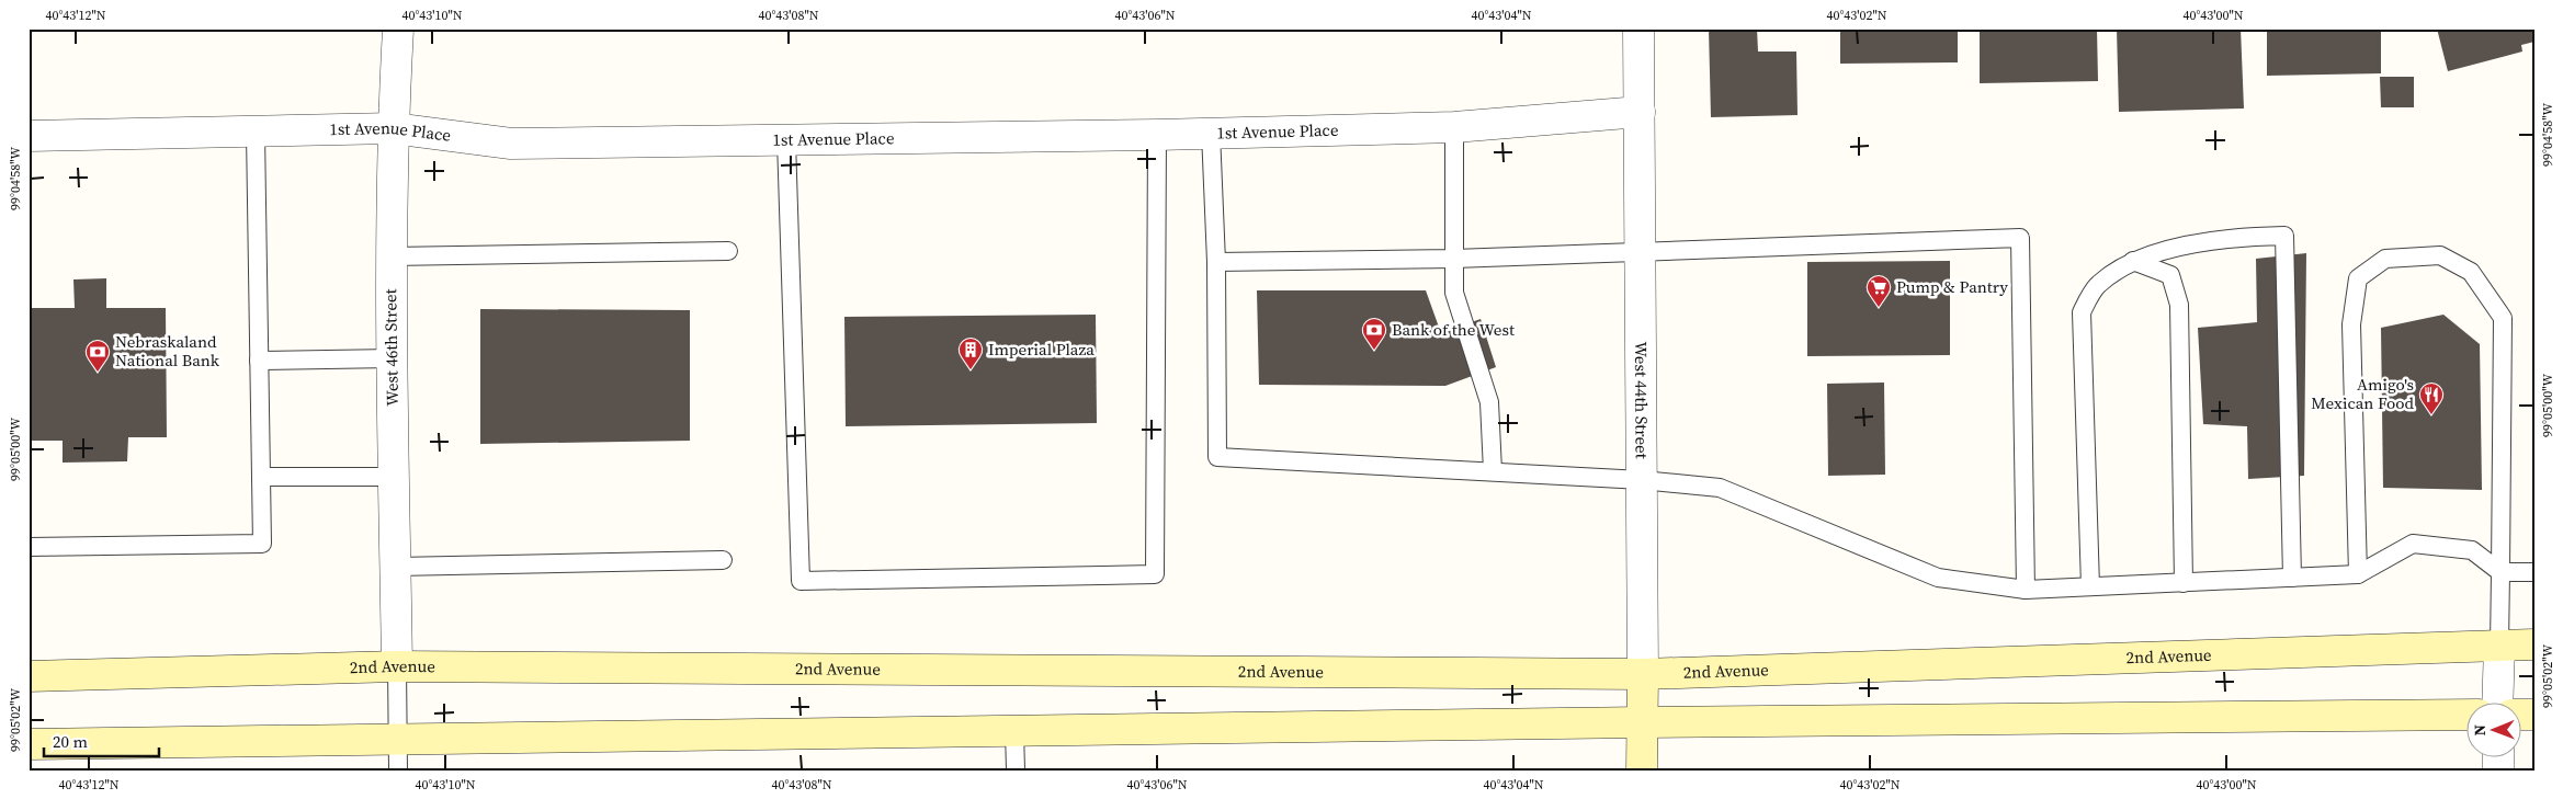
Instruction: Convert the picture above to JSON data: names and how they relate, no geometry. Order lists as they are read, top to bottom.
{
  "streets": {
    "main road": ["West 44th Street", "2nd Avenue"],
    "street": ["1st Avenue Place", "West 46th Street"]
  },
  "crossings": [
    ["1st Avenue Place", "West 46th Street"],
    ["1st Avenue Place", "West 44th Street"],
    ["West 46th Street", "2nd Avenue"],
    ["West 44th Street", "2nd Avenue"]
  ],
  "places": {
    "supermarket": ["Pump & Pantry"],
    "bank": ["Bank of the West", "Nebraskaland National Bank"],
    "building": ["Imperial Plaza"],
    "restaurant": ["Amigo's Mexican Food"]
  },
  "scale_bar": "20 m",
  "north": "left",
  "coordinates": [
    "40°43'12\"N",
    "40°43'10\"N",
    "40°43'08\"N",
    "40°43'06\"N",
    "40°43'04\"N",
    "40°43'02\"N",
    "40°43'00\"N",
    "99°04'58\"W",
    "99°05'00\"W",
    "99°05'02\"W"
  ]
}
